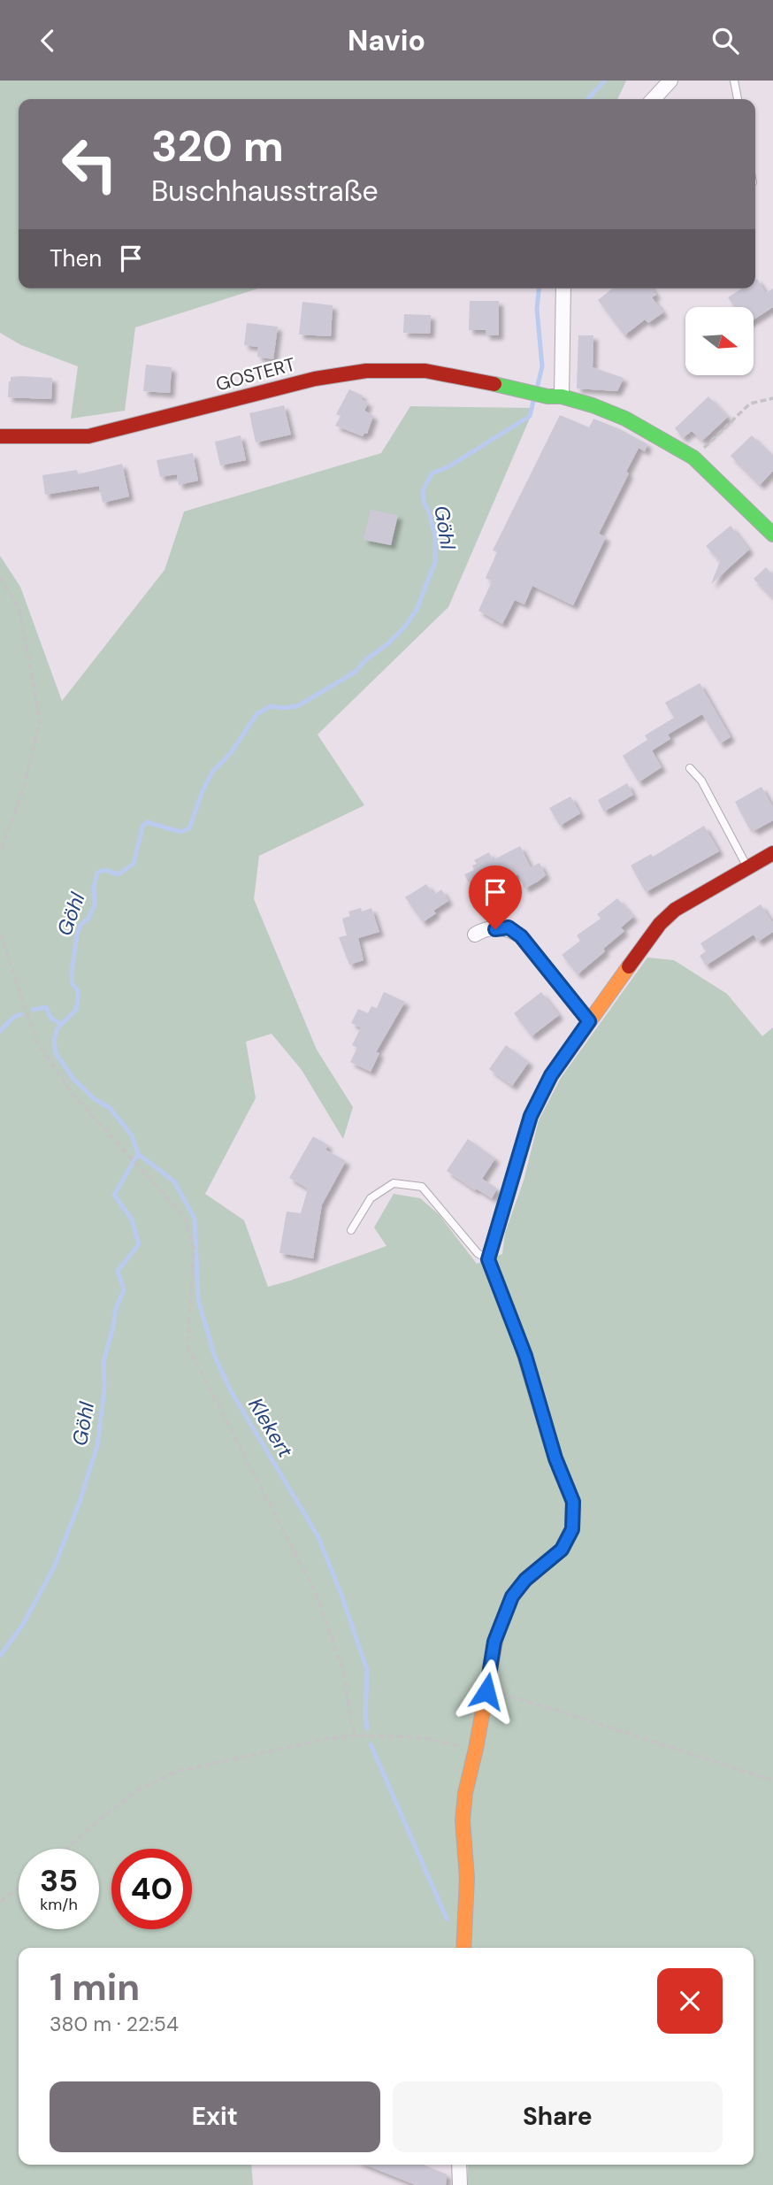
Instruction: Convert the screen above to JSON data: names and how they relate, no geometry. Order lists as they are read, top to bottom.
{
  "streets": {
    "street": ["GOSTERT"]
  },
  "water": ["Göhl", "Klekert"],
  "north": "right",
  "page": {
    "header": "Navio",
    "turn": ["320 m", "Buschhausstraße"],
    "then": "Then",
    "speed": "35 km/h",
    "limit": "40",
    "heading": ["1 min", "380 m · 22:54"],
    "buttons": ["Exit", "Share"]
  }
}
